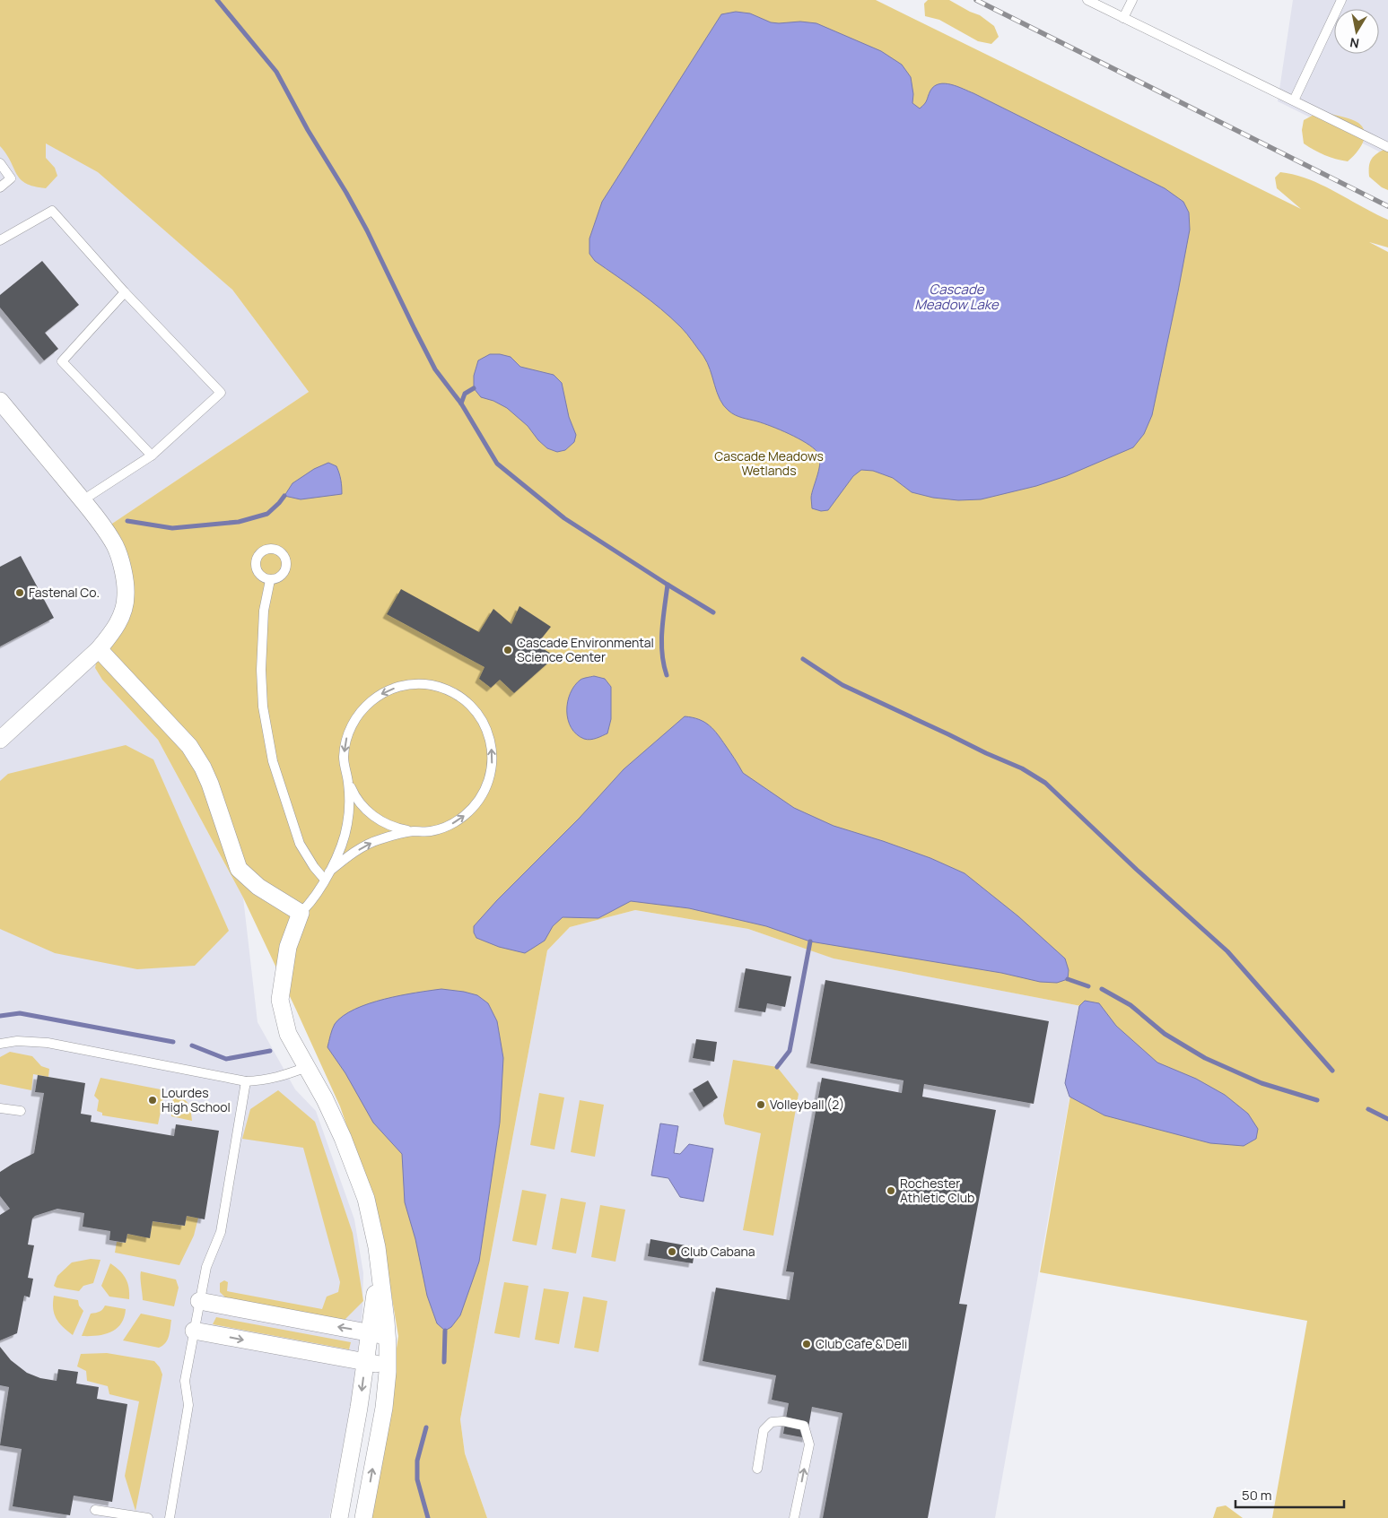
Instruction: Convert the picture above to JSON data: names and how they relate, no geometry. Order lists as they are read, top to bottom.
{
  "water": ["Cascade Meadow Lake"],
  "parks": ["Cascade Meadows Wetlands"],
  "places": [
    "Fastenal Co.",
    "Cascade Environmental Science Center",
    "Lourdes High School",
    "Volleyball (2)",
    "Rochester Athletic Club",
    "Club Cabana",
    "Club Cafe & Deli"
  ],
  "scale_bar": "50 m",
  "north": "bottom"
}
